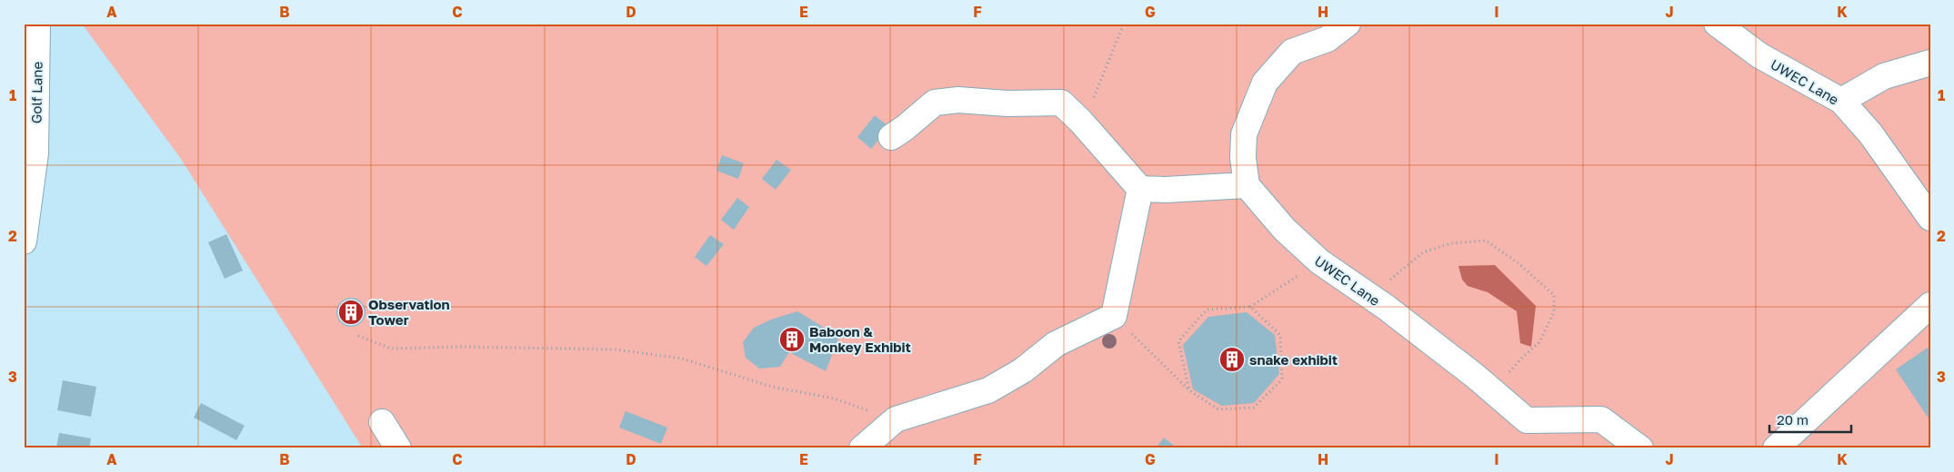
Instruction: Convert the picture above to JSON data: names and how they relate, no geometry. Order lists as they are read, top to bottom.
{
  "streets": {
    "street": ["UWEC Lane", "Golf Lane"]
  },
  "places": {
    "building": ["Observation Tower", "Baboon & Monkey Exhibit", "snake exhibit"]
  },
  "scale_bar": "20 m",
  "grid": {
    "columns": [
      "A",
      "B",
      "C",
      "D",
      "E",
      "F",
      "G",
      "H",
      "I",
      "J",
      "K"
    ],
    "rows": ["1", "2", "3"]
  }
}
